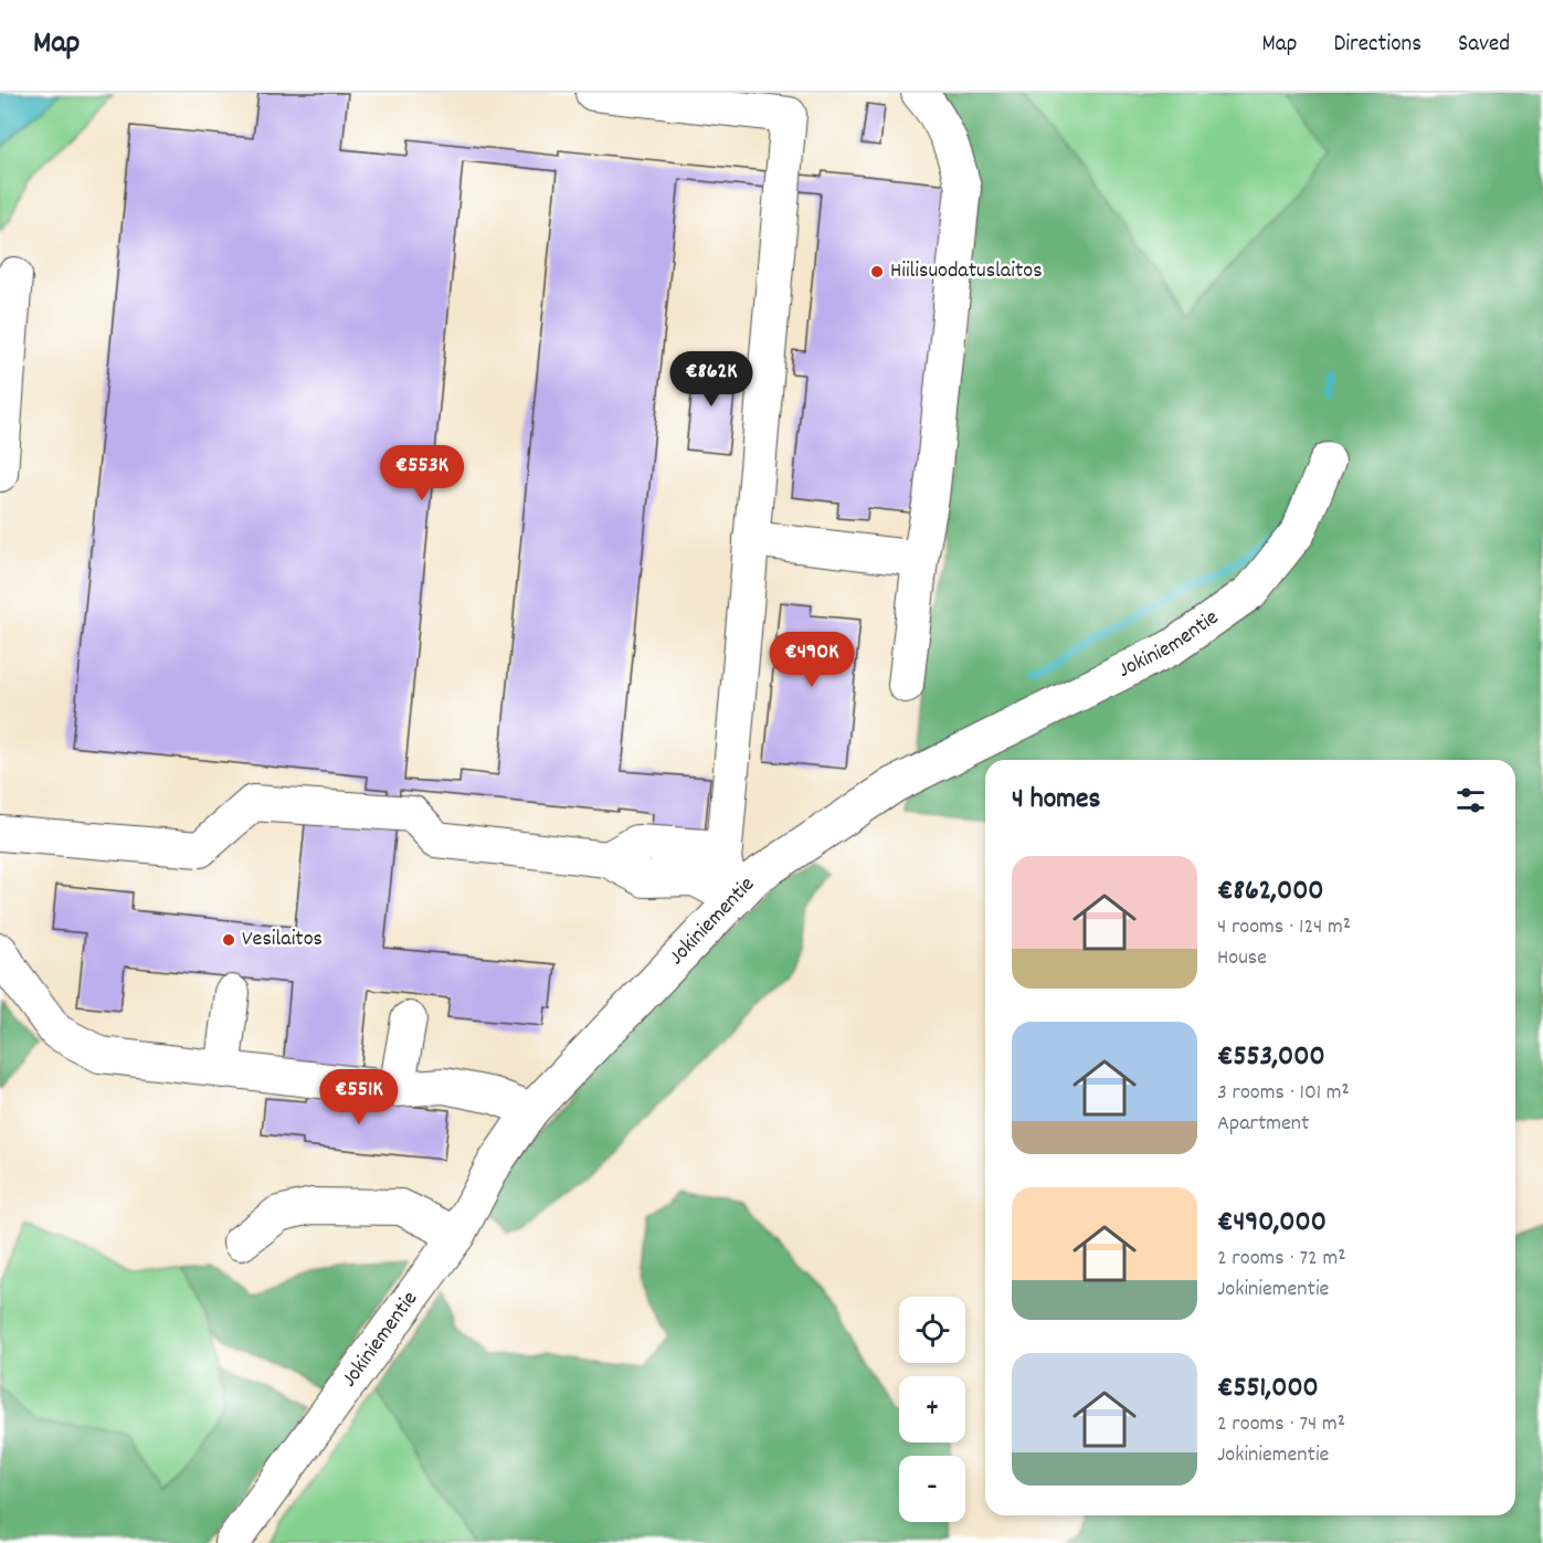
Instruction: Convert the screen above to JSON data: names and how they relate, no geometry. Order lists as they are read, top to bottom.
{
  "streets": {
    "street": ["Jokiniementie"]
  },
  "places": ["Hiilisuodatuslaitos", "Vesilaitos"],
  "page": {
    "header": "Map",
    "nav": ["Map", "Directions", "Saved"],
    "price": [
      "€862K",
      "€553K",
      "€490K",
      "€551K"
    ],
    "heading": "4 homes",
    "list": [
      {
        "name": "€862,000",
        "note": "4 rooms · 124 m² · House"
      },
      {
        "name": "€553,000",
        "note": "3 rooms · 101 m² · Apartment"
      },
      {
        "name": "€490,000",
        "note": "2 rooms · 72 m² · Jokiniementie"
      },
      {
        "name": "€551,000",
        "note": "2 rooms · 74 m² · Jokiniementie"
      }
    ],
    "map_buttons": ["+", "−"]
  }
}
